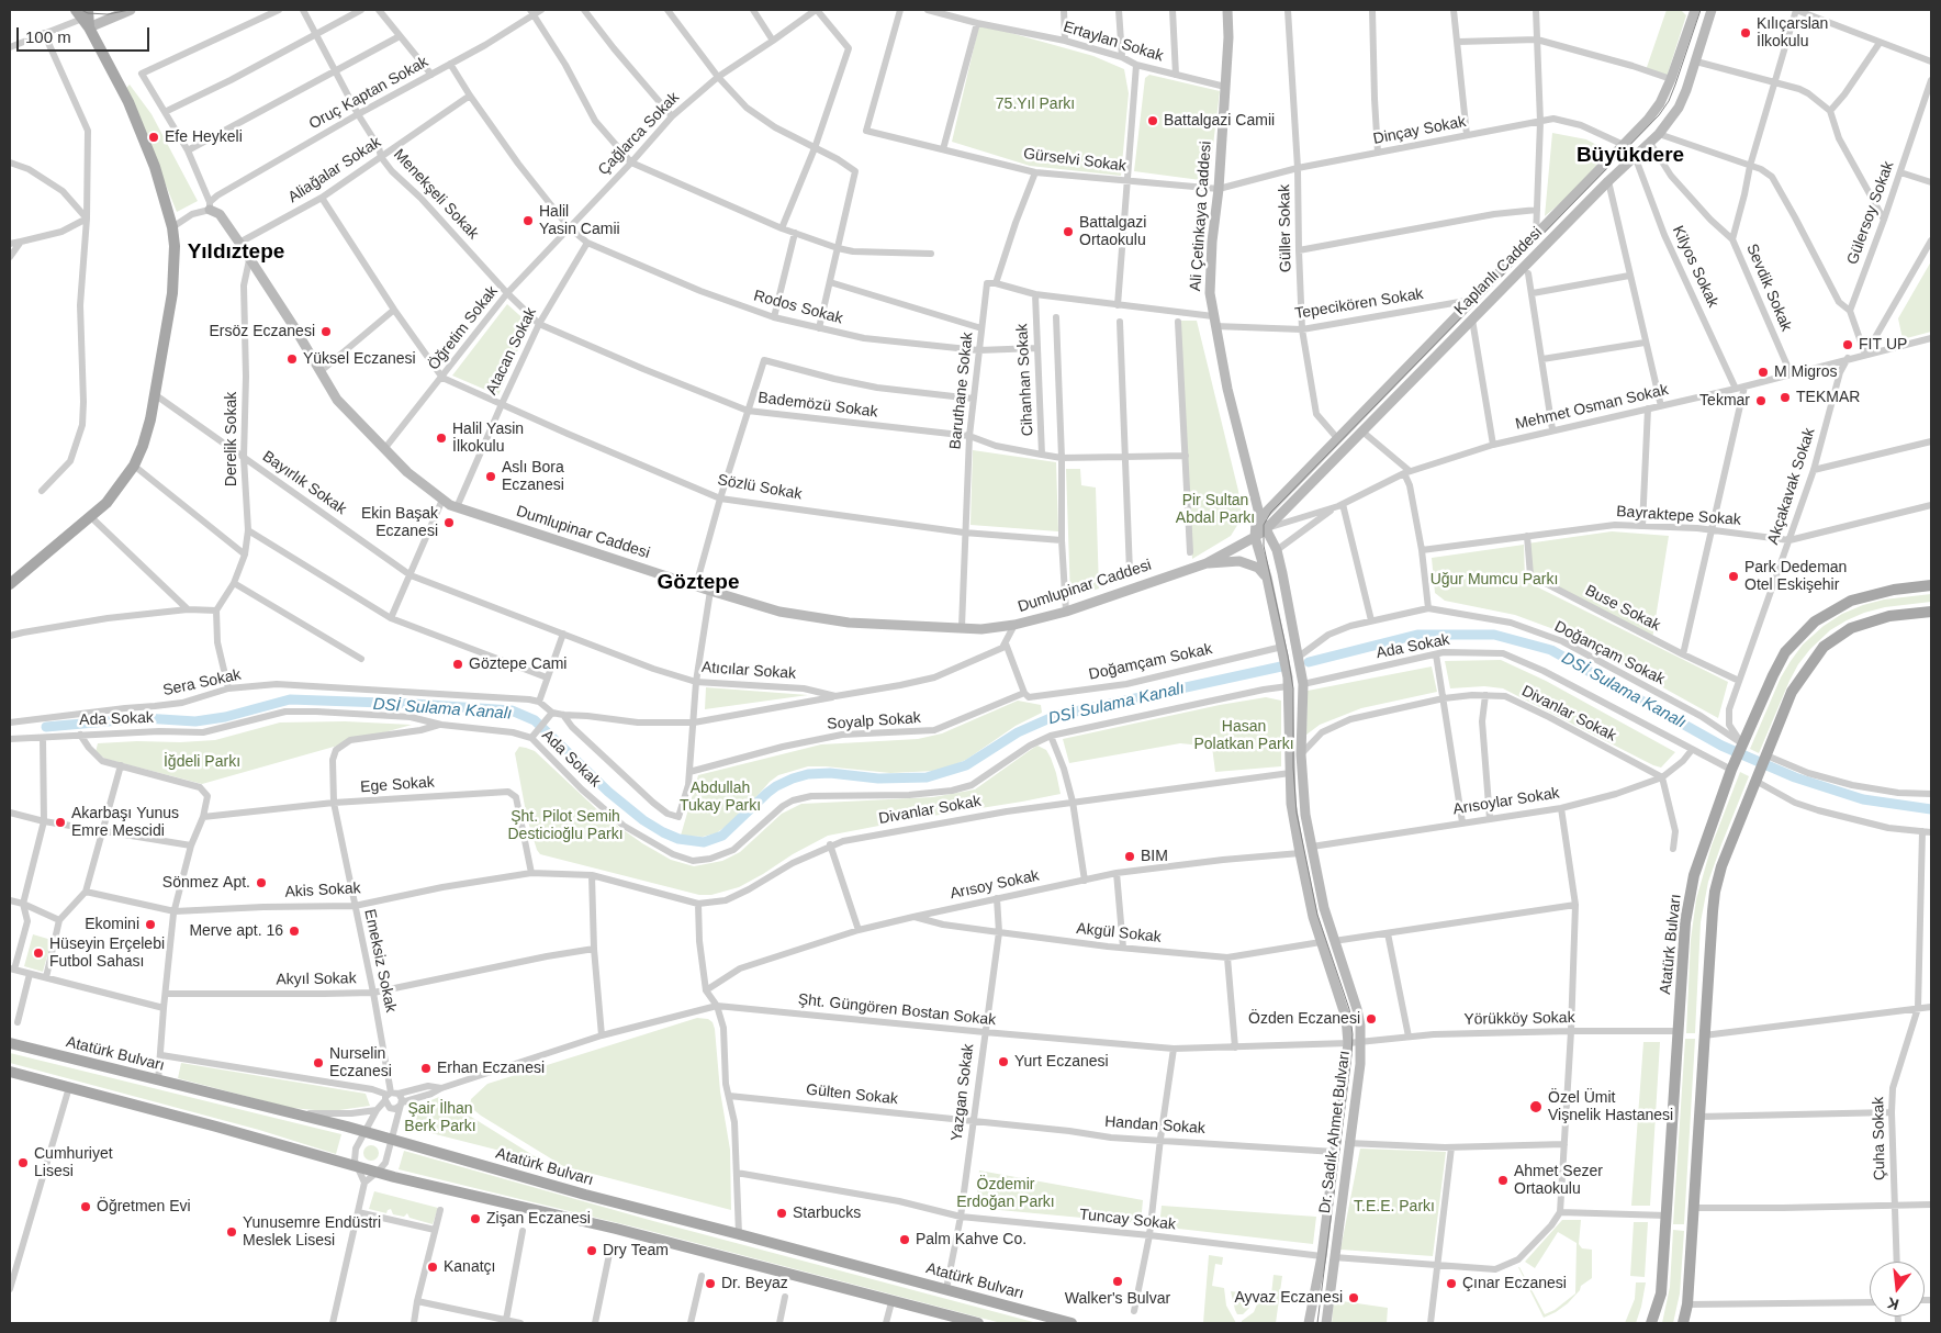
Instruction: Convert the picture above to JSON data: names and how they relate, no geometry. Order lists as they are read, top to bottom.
{
  "streets": {
    "main road": [
      "Ali Çetinkaya Caddesi",
      "Kaplanlı Caddesi",
      "Dumlupinar Caddesi",
      "Atatürk Bulvarı",
      "Dr. Sadık Ahmet Bulvarı"
    ],
    "street": [
      "Ertaylan Sokak",
      "Oruç Kaptan Sokak",
      "Dinçay Sokak",
      "Çağlarca Sokak",
      "Gürselvi Sokak",
      "Aliağalar Sokak",
      "Menekşeli Sokak",
      "Gülersoy Sokak",
      "Güller Sokak",
      "Kilyos Sokak",
      "Sevdik Sokak",
      "Tepecikören Sokak",
      "Rodos Sokak",
      "Öğretim Sokak",
      "Atacan Sokak",
      "Cihanhan Sokak",
      "Baruthane Sokak",
      "Bademözü Sokak",
      "Mehmet Osman Sokak",
      "Derelik Sokak",
      "Bayırlık Sokak",
      "Akçakavak Sokak",
      "Sözlü Sokak",
      "Bayraktepe Sokak",
      "Buse Sokak",
      "Ada Sokak",
      "Doğançam Sokak",
      "Doğamçam Sokak",
      "Atıcılar Sokak",
      "Sera Sokak",
      "Divanlar Sokak",
      "Soyalp Sokak",
      "Ege Sokak",
      "Arısoylar Sokak",
      "Arısoy Sokak",
      "Akis Sokak",
      "Akgül Sokak",
      "Emeksiz Sokak",
      "Akyıl Sokak",
      "Şht. Güngören Bostan Sokak",
      "Yörükköy Sokak",
      "Yazgan Sokak",
      "Gülten Sokak",
      "Handan Sokak",
      "Çuha Sokak",
      "Tuncay Sokak"
    ]
  },
  "crossings": [
    ["Ertaylan Sokak", "Ali Çetinkaya Caddesi"],
    ["Oruç Kaptan Sokak", "Menekşeli Sokak"],
    ["Oruç Kaptan Sokak", "Rodos Sokak"],
    ["Oruç Kaptan Sokak", "Dumlupinar Caddesi"],
    ["Dinçay Sokak", "Gürselvi Sokak"],
    ["Dinçay Sokak", "Ali Çetinkaya Caddesi"],
    ["Dinçay Sokak", "Güller Sokak"],
    ["Dinçay Sokak", "Kaplanlı Caddesi"],
    ["Çağlarca Sokak", "Rodos Sokak"],
    ["Çağlarca Sokak", "Öğretim Sokak"],
    ["Gürselvi Sokak", "Ali Çetinkaya Caddesi"],
    ["Gürselvi Sokak", "Baruthane Sokak"],
    ["Aliağalar Sokak", "Menekşeli Sokak"],
    ["Aliağalar Sokak", "Rodos Sokak"],
    ["Aliağalar Sokak", "Dumlupinar Caddesi"],
    ["Menekşeli Sokak", "Öğretim Sokak"],
    ["Menekşeli Sokak", "Atacan Sokak"],
    ["Menekşeli Sokak", "Bademözü Sokak"],
    ["Ali Çetinkaya Caddesi", "Kaplanlı Caddesi"],
    ["Ali Çetinkaya Caddesi", "Tepecikören Sokak"],
    ["Ali Çetinkaya Caddesi", "Mehmet Osman Sokak"],
    ["Ali Çetinkaya Caddesi", "Dr. Sadık Ahmet Bulvarı"],
    ["Güller Sokak", "Kaplanlı Caddesi"],
    ["Güller Sokak", "Tepecikören Sokak"],
    ["Kilyos Sokak", "Kaplanlı Caddesi"],
    ["Kilyos Sokak", "Mehmet Osman Sokak"],
    ["Kaplanlı Caddesi", "Sevdik Sokak"],
    ["Kaplanlı Caddesi", "Tepecikören Sokak"],
    ["Kaplanlı Caddesi", "Mehmet Osman Sokak"],
    ["Kaplanlı Caddesi", "Dumlupinar Caddesi"],
    ["Kaplanlı Caddesi", "Dr. Sadık Ahmet Bulvarı"],
    ["Sevdik Sokak", "Mehmet Osman Sokak"],
    ["Rodos Sokak", "Öğretim Sokak"],
    ["Rodos Sokak", "Atacan Sokak"],
    ["Rodos Sokak", "Cihanhan Sokak"],
    ["Rodos Sokak", "Baruthane Sokak"],
    ["Öğretim Sokak", "Sözlü Sokak"],
    ["Öğretim Sokak", "Dumlupinar Caddesi"],
    ["Atacan Sokak", "Bademözü Sokak"],
    ["Atacan Sokak", "Sözlü Sokak"],
    ["Atacan Sokak", "Dumlupinar Caddesi"],
    ["Cihanhan Sokak", "Bademözü Sokak"],
    ["Baruthane Sokak", "Bademözü Sokak"],
    ["Baruthane Sokak", "Sözlü Sokak"],
    ["Baruthane Sokak", "Dumlupinar Caddesi"],
    ["Mehmet Osman Sokak", "Akçakavak Sokak"],
    ["Mehmet Osman Sokak", "Dr. Sadık Ahmet Bulvarı"],
    ["Derelik Sokak", "Bayırlık Sokak"],
    ["Derelik Sokak", "Dumlupinar Caddesi"],
    ["Bayırlık Sokak", "Atıcılar Sokak"],
    ["Akçakavak Sokak", "Bayraktepe Sokak"],
    ["Akçakavak Sokak", "Buse Sokak"],
    ["Akçakavak Sokak", "Doğançam Sokak"],
    ["Akçakavak Sokak", "Atatürk Bulvarı"],
    ["Bayraktepe Sokak", "Buse Sokak"],
    ["Dumlupinar Caddesi", "Dr. Sadık Ahmet Bulvarı"],
    ["Ada Sokak", "Arısoylar Sokak"],
    ["Ada Sokak", "Atatürk Bulvarı"],
    ["Ada Sokak", "Emeksiz Sokak"],
    ["Ada Sokak", "Dr. Sadık Ahmet Bulvarı"],
    ["Doğançam Sokak", "Atatürk Bulvarı"],
    ["Doğançam Sokak", "Dr. Sadık Ahmet Bulvarı"],
    ["Doğamçam Sokak", "Soyalp Sokak"],
    ["Doğamçam Sokak", "Dr. Sadık Ahmet Bulvarı"],
    ["Divanlar Sokak", "Arısoylar Sokak"],
    ["Divanlar Sokak", "Akis Sokak"],
    ["Divanlar Sokak", "Dr. Sadık Ahmet Bulvarı"],
    ["Ege Sokak", "Akis Sokak"],
    ["Ege Sokak", "Emeksiz Sokak"],
    ["Arısoylar Sokak", "Dr. Sadık Ahmet Bulvarı"],
    ["Arısoy Sokak", "Akgül Sokak"],
    ["Arısoy Sokak", "Yazgan Sokak"],
    ["Arısoy Sokak", "Dr. Sadık Ahmet Bulvarı"],
    ["Akis Sokak", "Emeksiz Sokak"],
    ["Akgül Sokak", "Yazgan Sokak"],
    ["Akgül Sokak", "Dr. Sadık Ahmet Bulvarı"],
    ["Atatürk Bulvarı", "Yörükköy Sokak"],
    ["Atatürk Bulvarı", "Yazgan Sokak"],
    ["Emeksiz Sokak", "Akyıl Sokak"],
    ["Şht. Güngören Bostan Sokak", "Yörükköy Sokak"],
    ["Şht. Güngören Bostan Sokak", "Yazgan Sokak"],
    ["Şht. Güngören Bostan Sokak", "Dr. Sadık Ahmet Bulvarı"],
    ["Yörükköy Sokak", "Dr. Sadık Ahmet Bulvarı"],
    ["Yazgan Sokak", "Gülten Sokak"],
    ["Yazgan Sokak", "Handan Sokak"],
    ["Yazgan Sokak", "Tuncay Sokak"],
    ["Gülten Sokak", "Handan Sokak"],
    ["Handan Sokak", "Dr. Sadık Ahmet Bulvarı"],
    ["Dr. Sadık Ahmet Bulvarı", "Tuncay Sokak"]
  ],
  "districts": ["Büyükdere", "Yıldıztepe", "Göztepe"],
  "water": ["DSİ Sulama Kanalı"],
  "parks": [
    "75.Yıl Parkı",
    "Pir Sultan Abdal Parkı",
    "Uğur Mumcu Parkı",
    "Hasan Polatkan Parkı",
    "İğdeli Parkı",
    "Abdullah Tukay Parkı",
    "Şht. Pilot Semih Desticioğlu Parkı",
    "Şair İlhan Berk Parkı",
    "Özdemir Erdoğan Parkı",
    "T.E.E. Parkı"
  ],
  "places": [
    "Kılıçarslan İlkokulu",
    "Battalgazi Camii",
    "Efe Heykeli",
    "Halil Yasin Camii",
    "Battalgazi Ortaokulu",
    "Ersöz Eczanesi",
    "FIT UP",
    "Yüksel Eczanesi",
    "M Migros",
    "TEKMAR",
    "Tekmar",
    "Halil Yasin İlkokulu",
    "Aslı Bora Eczanesi",
    "Ekin Başak Eczanesi",
    "Park Dedeman Otel Eskişehir",
    "Göztepe Cami",
    "Akarbaşı Yunus Emre Mescidi",
    "BIM",
    "Sönmez Apt.",
    "Ekomini",
    "Merve apt. 16",
    "Hüseyin Erçelebi Futbol Sahası",
    "Özden Eczanesi",
    "Yurt Eczanesi",
    "Nurselin Eczanesi",
    "Erhan Eczanesi",
    "Özel Ümit Vişnelik Hastanesi",
    "Cumhuriyet Lisesi",
    "Ahmet Sezer Ortaokulu",
    "Öğretmen Evi",
    "Starbucks",
    "Zişan Eczanesi",
    "Yunusemre Endüstri Meslek Lisesi",
    "Palm Kahve Co.",
    "Dry Team",
    "Kanatçı",
    "Walker's Bulvar",
    "Dr. Beyaz",
    "Çınar Eczanesi",
    "Ayvaz Eczanesi"
  ],
  "scale_bar": "100 m",
  "north": "bottom"
}
